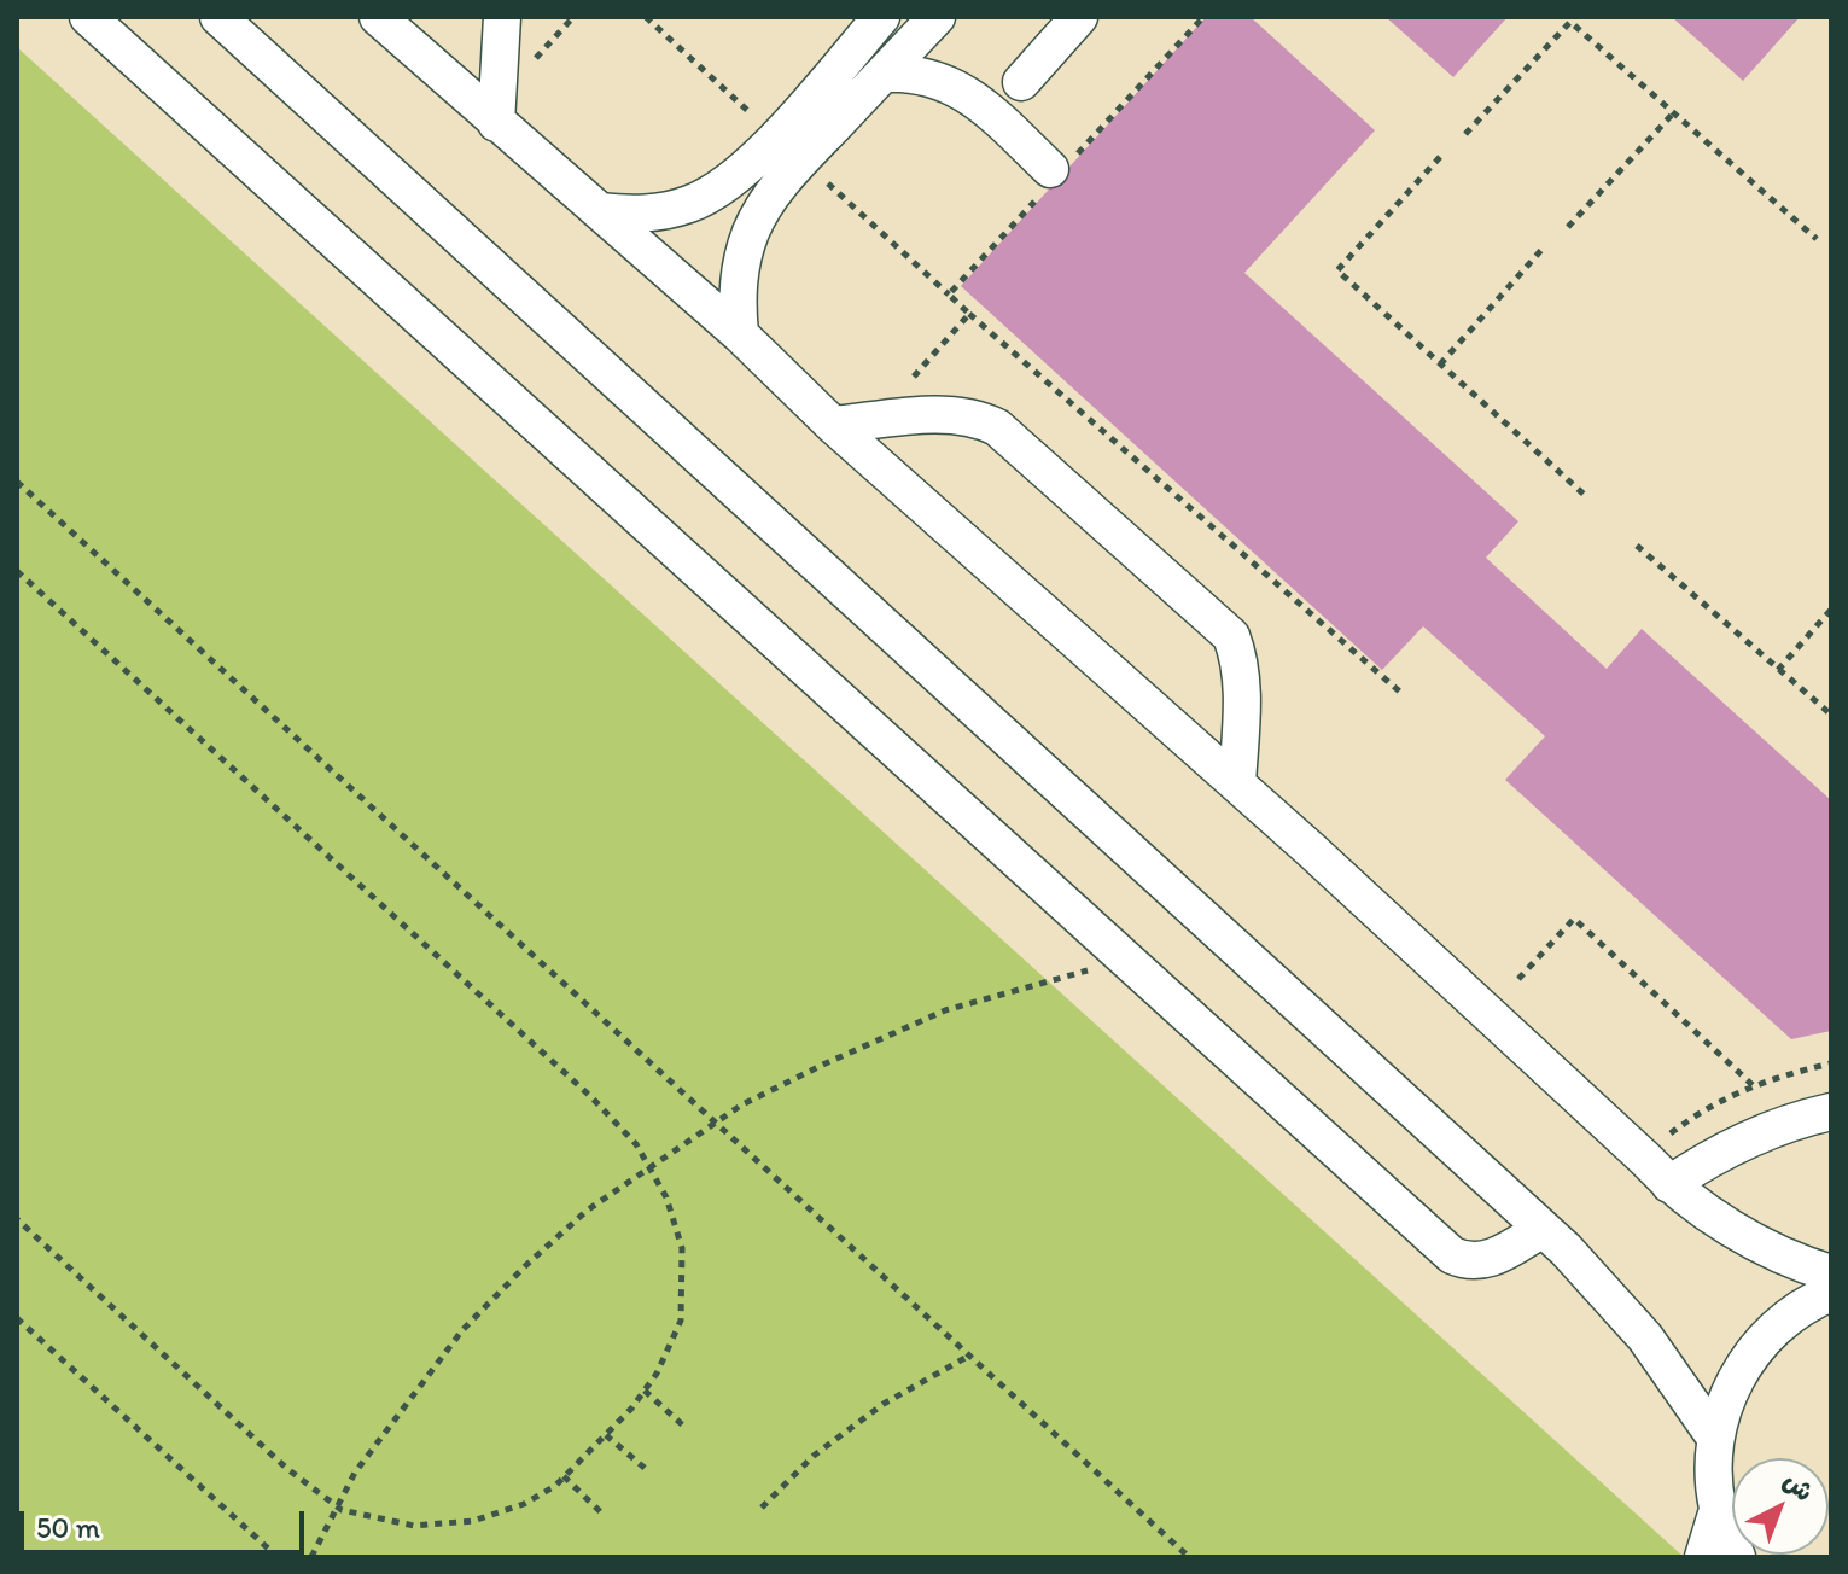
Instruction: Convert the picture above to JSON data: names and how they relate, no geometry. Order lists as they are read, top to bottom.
{
  "scale_bar": "50 m",
  "north": "top right"
}
